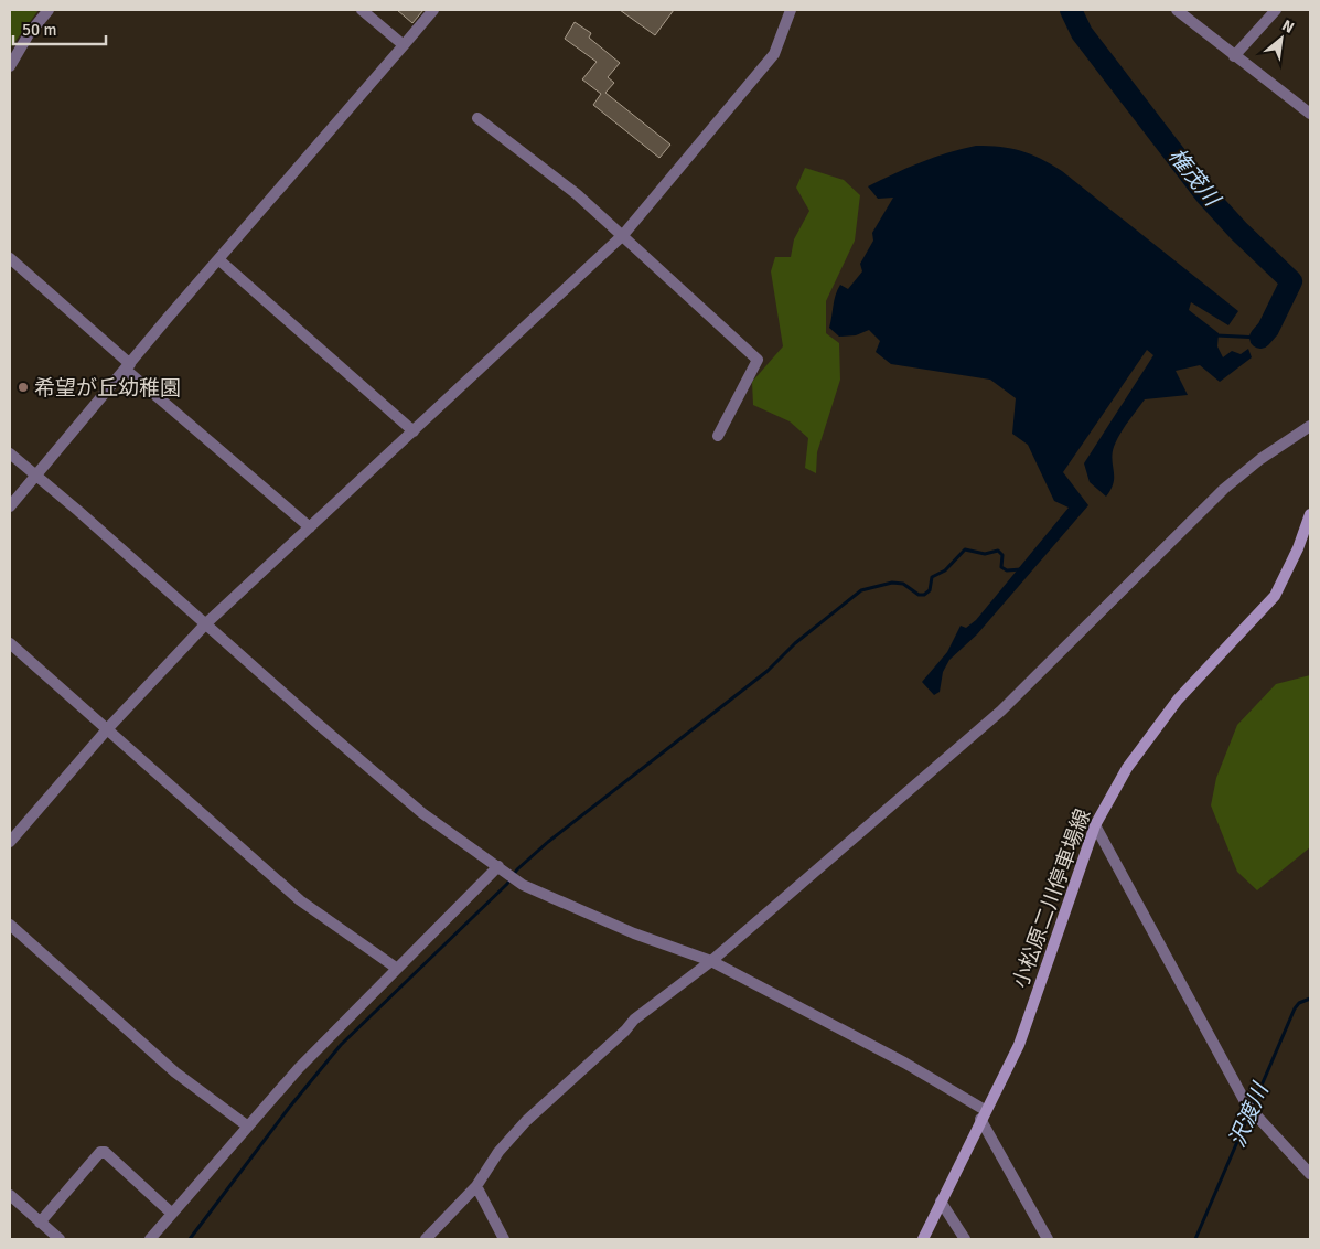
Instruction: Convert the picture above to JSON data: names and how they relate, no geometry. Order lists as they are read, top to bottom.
{
  "streets": {
    "main road": ["小松原二川停車場線"]
  },
  "water": ["権茂川", "沢渡川"],
  "places": ["希望が丘幼稚園"],
  "scale_bar": "50 m",
  "north": "top right"
}
